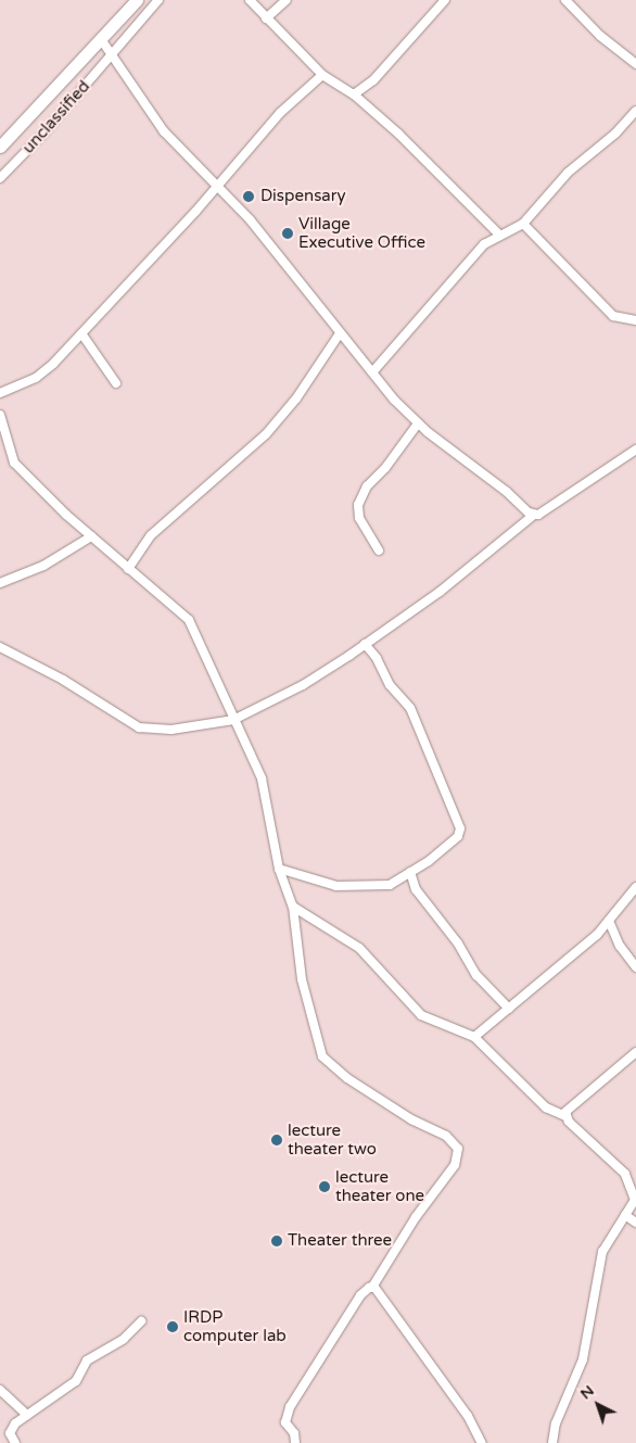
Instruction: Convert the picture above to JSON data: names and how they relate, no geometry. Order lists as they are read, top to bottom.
{
  "streets": {
    "street": ["unclassified"]
  },
  "places": [
    "Dispensary",
    "Village Executive Office",
    "lecture theater two",
    "lecture theater one",
    "Theater three",
    "IRDP computer lab"
  ],
  "north": "top left"
}
